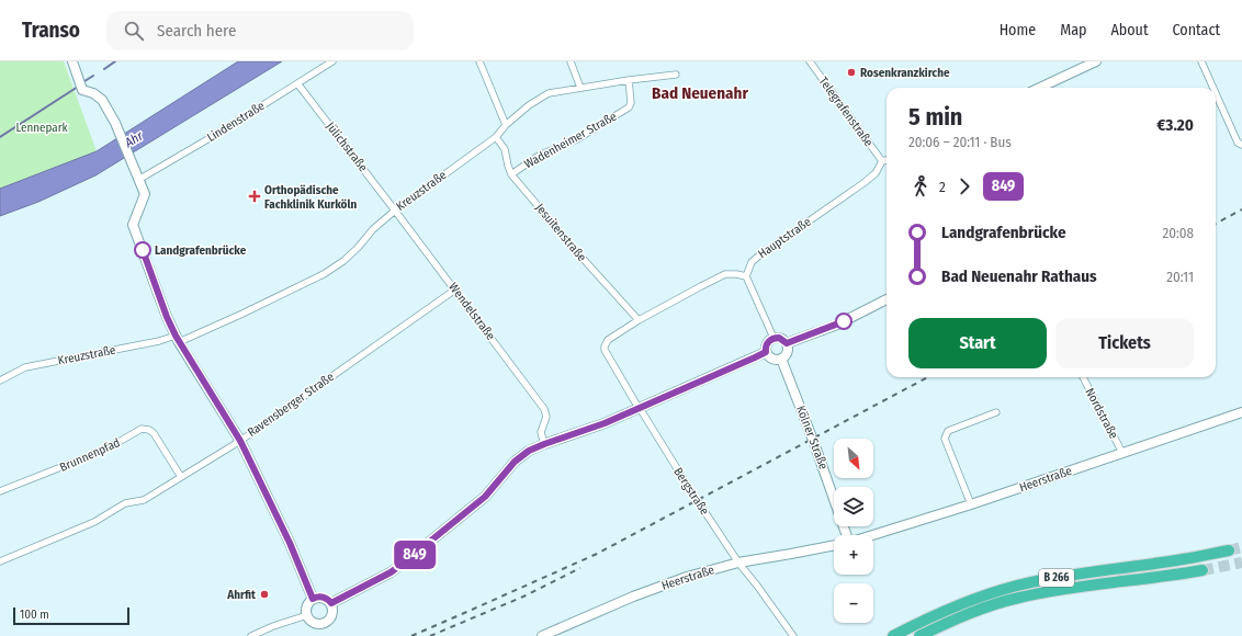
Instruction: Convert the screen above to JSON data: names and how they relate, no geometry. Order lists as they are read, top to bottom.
{
  "streets": {
    "highway": ["B 266"],
    "street": [
      "Telegrafenstraße",
      "Lindenstraße",
      "Wadenheimer Straße",
      "Jülichstraße",
      "Kreuzstraße",
      "Jesuitenstraße",
      "Hauptstraße",
      "Wendelstraße",
      "Ravensberger Straße",
      "Nordstraße",
      "Kölner Straße",
      "Brunnenpfad",
      "Heerstraße",
      "Bergstraße"
    ]
  },
  "crossings": [
    ["Telegrafenstraße", "Hauptstraße"],
    ["Lindenstraße", "Jülichstraße"],
    ["Wadenheimer Straße", "Kreuzstraße"],
    ["Wadenheimer Straße", "Jesuitenstraße"],
    ["Jülichstraße", "Kreuzstraße"],
    ["Jülichstraße", "Wendelstraße"],
    ["Kreuzstraße", "Jesuitenstraße"],
    ["Kreuzstraße", "Wendelstraße"],
    ["Jesuitenstraße", "Bergstraße"],
    ["Wendelstraße", "Ravensberger Straße"],
    ["Ravensberger Straße", "Brunnenpfad"],
    ["Nordstraße", "Heerstraße"],
    ["Heerstraße", "Bergstraße"]
  ],
  "districts": ["Bad Neuenahr"],
  "water": ["Ahr"],
  "parks": ["Lennepark"],
  "places": {
    "other": ["Rosenkranzkirche", "Landgrafenbrücke", "Ahrfit"],
    "health": ["Orthopädische Fachklinik Kurköln"]
  },
  "lines": ["bus line 849"],
  "scale_bar": "100 m",
  "north": "bottom right",
  "page": {
    "header": "Transo",
    "search": "Search here",
    "nav": [
      "Home",
      "Map",
      "About",
      "Contact"
    ],
    "on_map": "849",
    "heading": ["5 min", "20:06 – 20:11 · Bus", "€3.20"],
    "legs": ["2", "849"],
    "list": [
      {
        "name": "Landgrafenbrücke",
        "value": "20:08"
      },
      {
        "name": "Bad Neuenahr Rathaus",
        "value": "20:11"
      }
    ],
    "buttons": ["Start", "Tickets"],
    "map_buttons": ["+", "−"],
    "scale": "100 m"
  }
}
